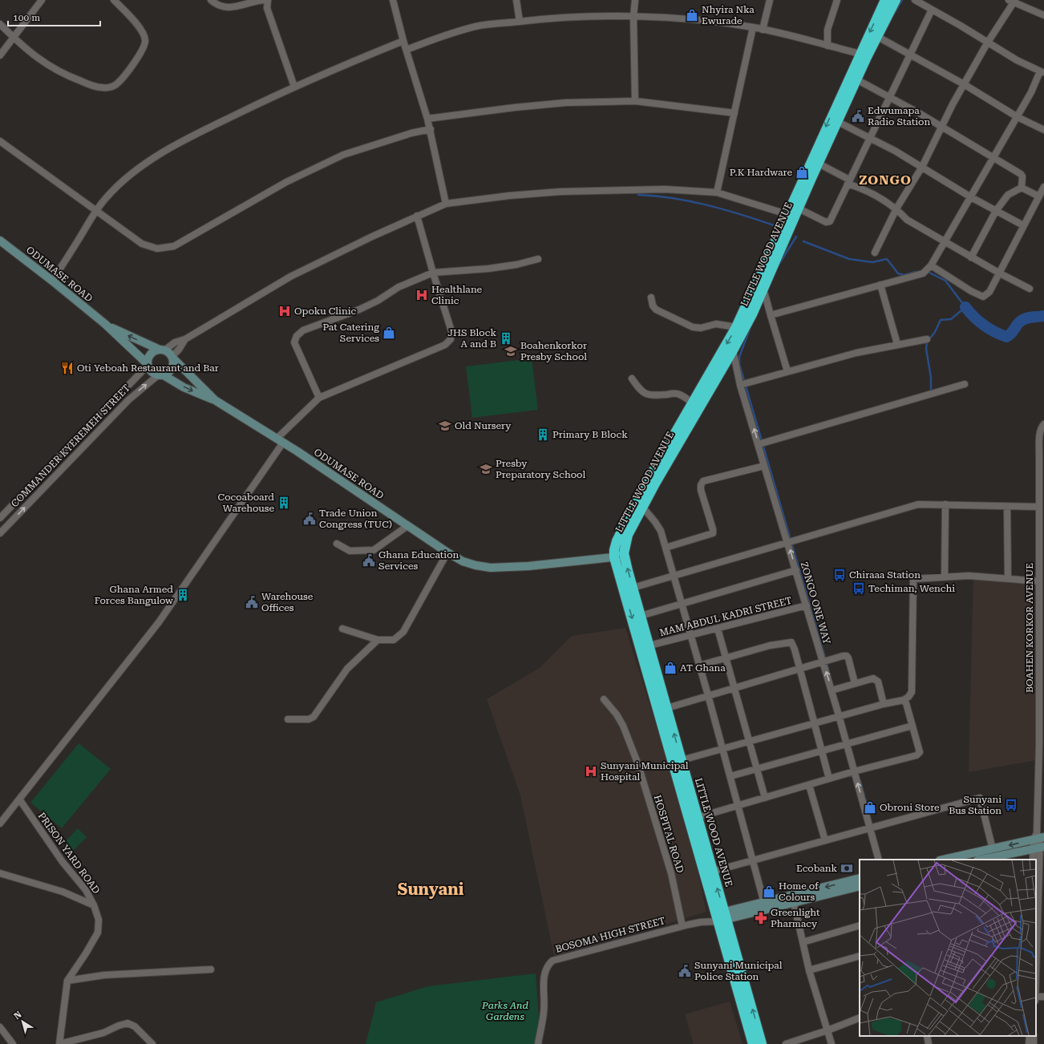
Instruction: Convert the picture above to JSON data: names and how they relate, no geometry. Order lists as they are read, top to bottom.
{
  "streets": {
    "highway": ["LITTLE WOOD AVENUE"],
    "main road": ["ODUMASE ROAD", "BOSOMA HIGH STREET"],
    "street": [
      "COMMANDER KYEREMEH STREET",
      "ZONGO ONE WAY",
      "MAM ABDUL KADRI STREET",
      "BOAHEN KORKOR AVENUE",
      "HOSPITAL ROAD",
      "PRISON YARD ROAD"
    ]
  },
  "crossings": [
    ["LITTLE WOOD AVENUE", "ODUMASE ROAD"],
    ["LITTLE WOOD AVENUE", "ZONGO ONE WAY"],
    ["LITTLE WOOD AVENUE", "MAM ABDUL KADRI STREET"],
    ["LITTLE WOOD AVENUE", "BOSOMA HIGH STREET"],
    ["ODUMASE ROAD", "COMMANDER KYEREMEH STREET"],
    ["ZONGO ONE WAY", "MAM ABDUL KADRI STREET"],
    ["HOSPITAL ROAD", "BOSOMA HIGH STREET"]
  ],
  "districts": ["ZONGO", "Sunyani"],
  "parks": ["Parks And Gardens"],
  "places": {
    "shop": [
      "Nhyira Nka Ewurade",
      "P.K Hardware",
      "Pat Catering Services",
      "AT Ghana",
      "Obroni Store",
      "Home of Colours"
    ],
    "public building": [
      "Edwumapa Radio Station",
      "Trade Union Congress (TUC)",
      "Ghana Education Services",
      "Warehouse Offices",
      "Sunyani Municipal Police Station"
    ],
    "hospital": ["Healthlane Clinic", "Opoku Clinic", "Sunyani Municipal Hospital"],
    "building": [
      "JHS Block A and B",
      "Primary B Block",
      "Cocoaboard Warehouse",
      "Ghana Armed Forces Bangulow"
    ],
    "school or university": ["Boahenkorkor Presby School", "Old Nursery", "Presby Preparatory School"],
    "restaurant": ["Oti Yeboah Restaurant and Bar"],
    "bus stop": ["Chiraaa Station", "Techiman, Wenchi", "Sunyani Bus Station"],
    "bank": ["Ecobank"],
    "pharmacy": ["Greenlight Pharmacy"]
  },
  "scale_bar": "100 m",
  "north": "top left"
}
